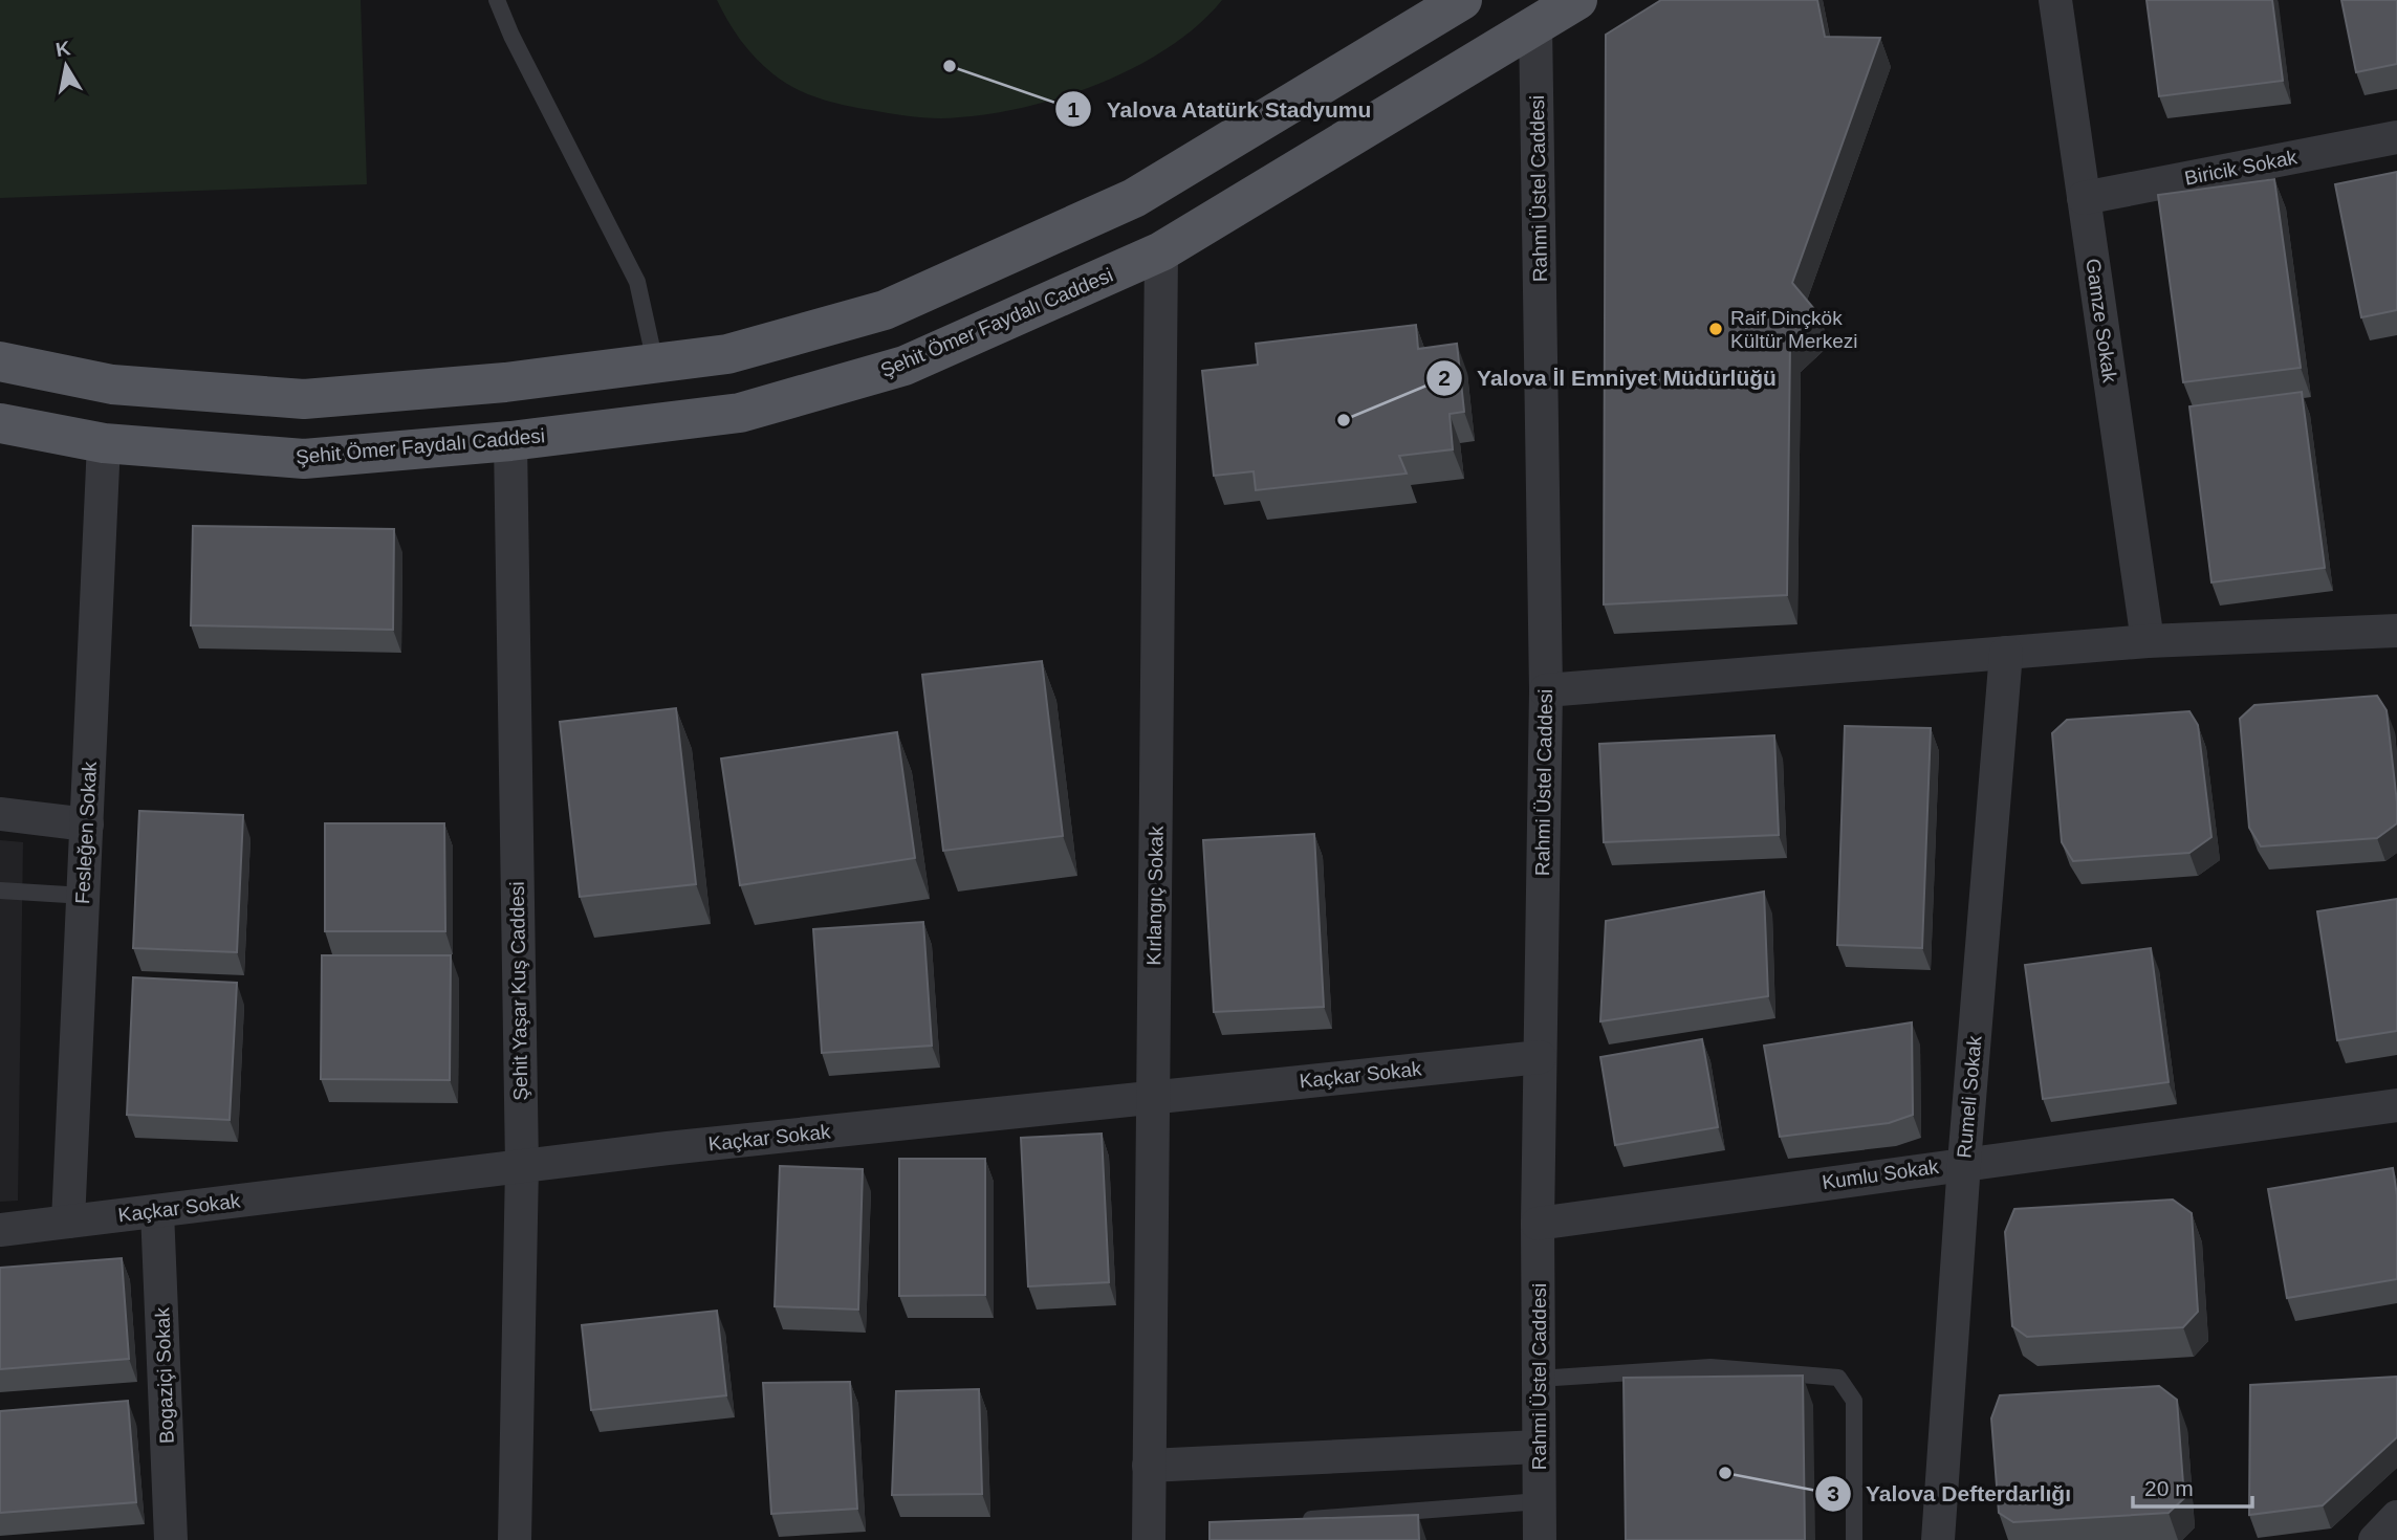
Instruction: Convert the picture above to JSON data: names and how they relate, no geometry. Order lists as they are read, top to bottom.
{
  "streets": {
    "main road": ["Şehit Ömer Faydalı Caddesi"],
    "street": [
      "Biricik Sokak",
      "Rahmi Üstel Caddesi",
      "Gamze Sokak",
      "Fesleğen Sokak",
      "Kırlangıç Sokak",
      "Şehit Yaşar Kuş Caddesi",
      "Kaçkar Sokak",
      "Rumeli Sokak",
      "Kumlu Sokak",
      "Bogaziçi Sokak"
    ]
  },
  "crossings": [
    ["Biricik Sokak", "Gamze Sokak"],
    ["Rahmi Üstel Caddesi", "Şehit Ömer Faydalı Caddesi"],
    ["Rahmi Üstel Caddesi", "Kaçkar Sokak"],
    ["Rahmi Üstel Caddesi", "Kumlu Sokak"],
    ["Şehit Ömer Faydalı Caddesi", "Fesleğen Sokak"],
    ["Şehit Ömer Faydalı Caddesi", "Kırlangıç Sokak"],
    ["Şehit Ömer Faydalı Caddesi", "Şehit Yaşar Kuş Caddesi"],
    ["Fesleğen Sokak", "Kaçkar Sokak"],
    ["Kırlangıç Sokak", "Kaçkar Sokak"],
    ["Şehit Yaşar Kuş Caddesi", "Kaçkar Sokak"],
    ["Kaçkar Sokak", "Bogaziçi Sokak"],
    ["Rumeli Sokak", "Kumlu Sokak"]
  ],
  "places": [
    "Yalova Atatürk Stadyumu",
    "Raif Dinçkök Kültür Merkezi",
    "Yalova İl Emniyet Müdürlüğü",
    "Yalova Defterdarlığı"
  ],
  "scale_bar": "20 m",
  "north": "top"
}
